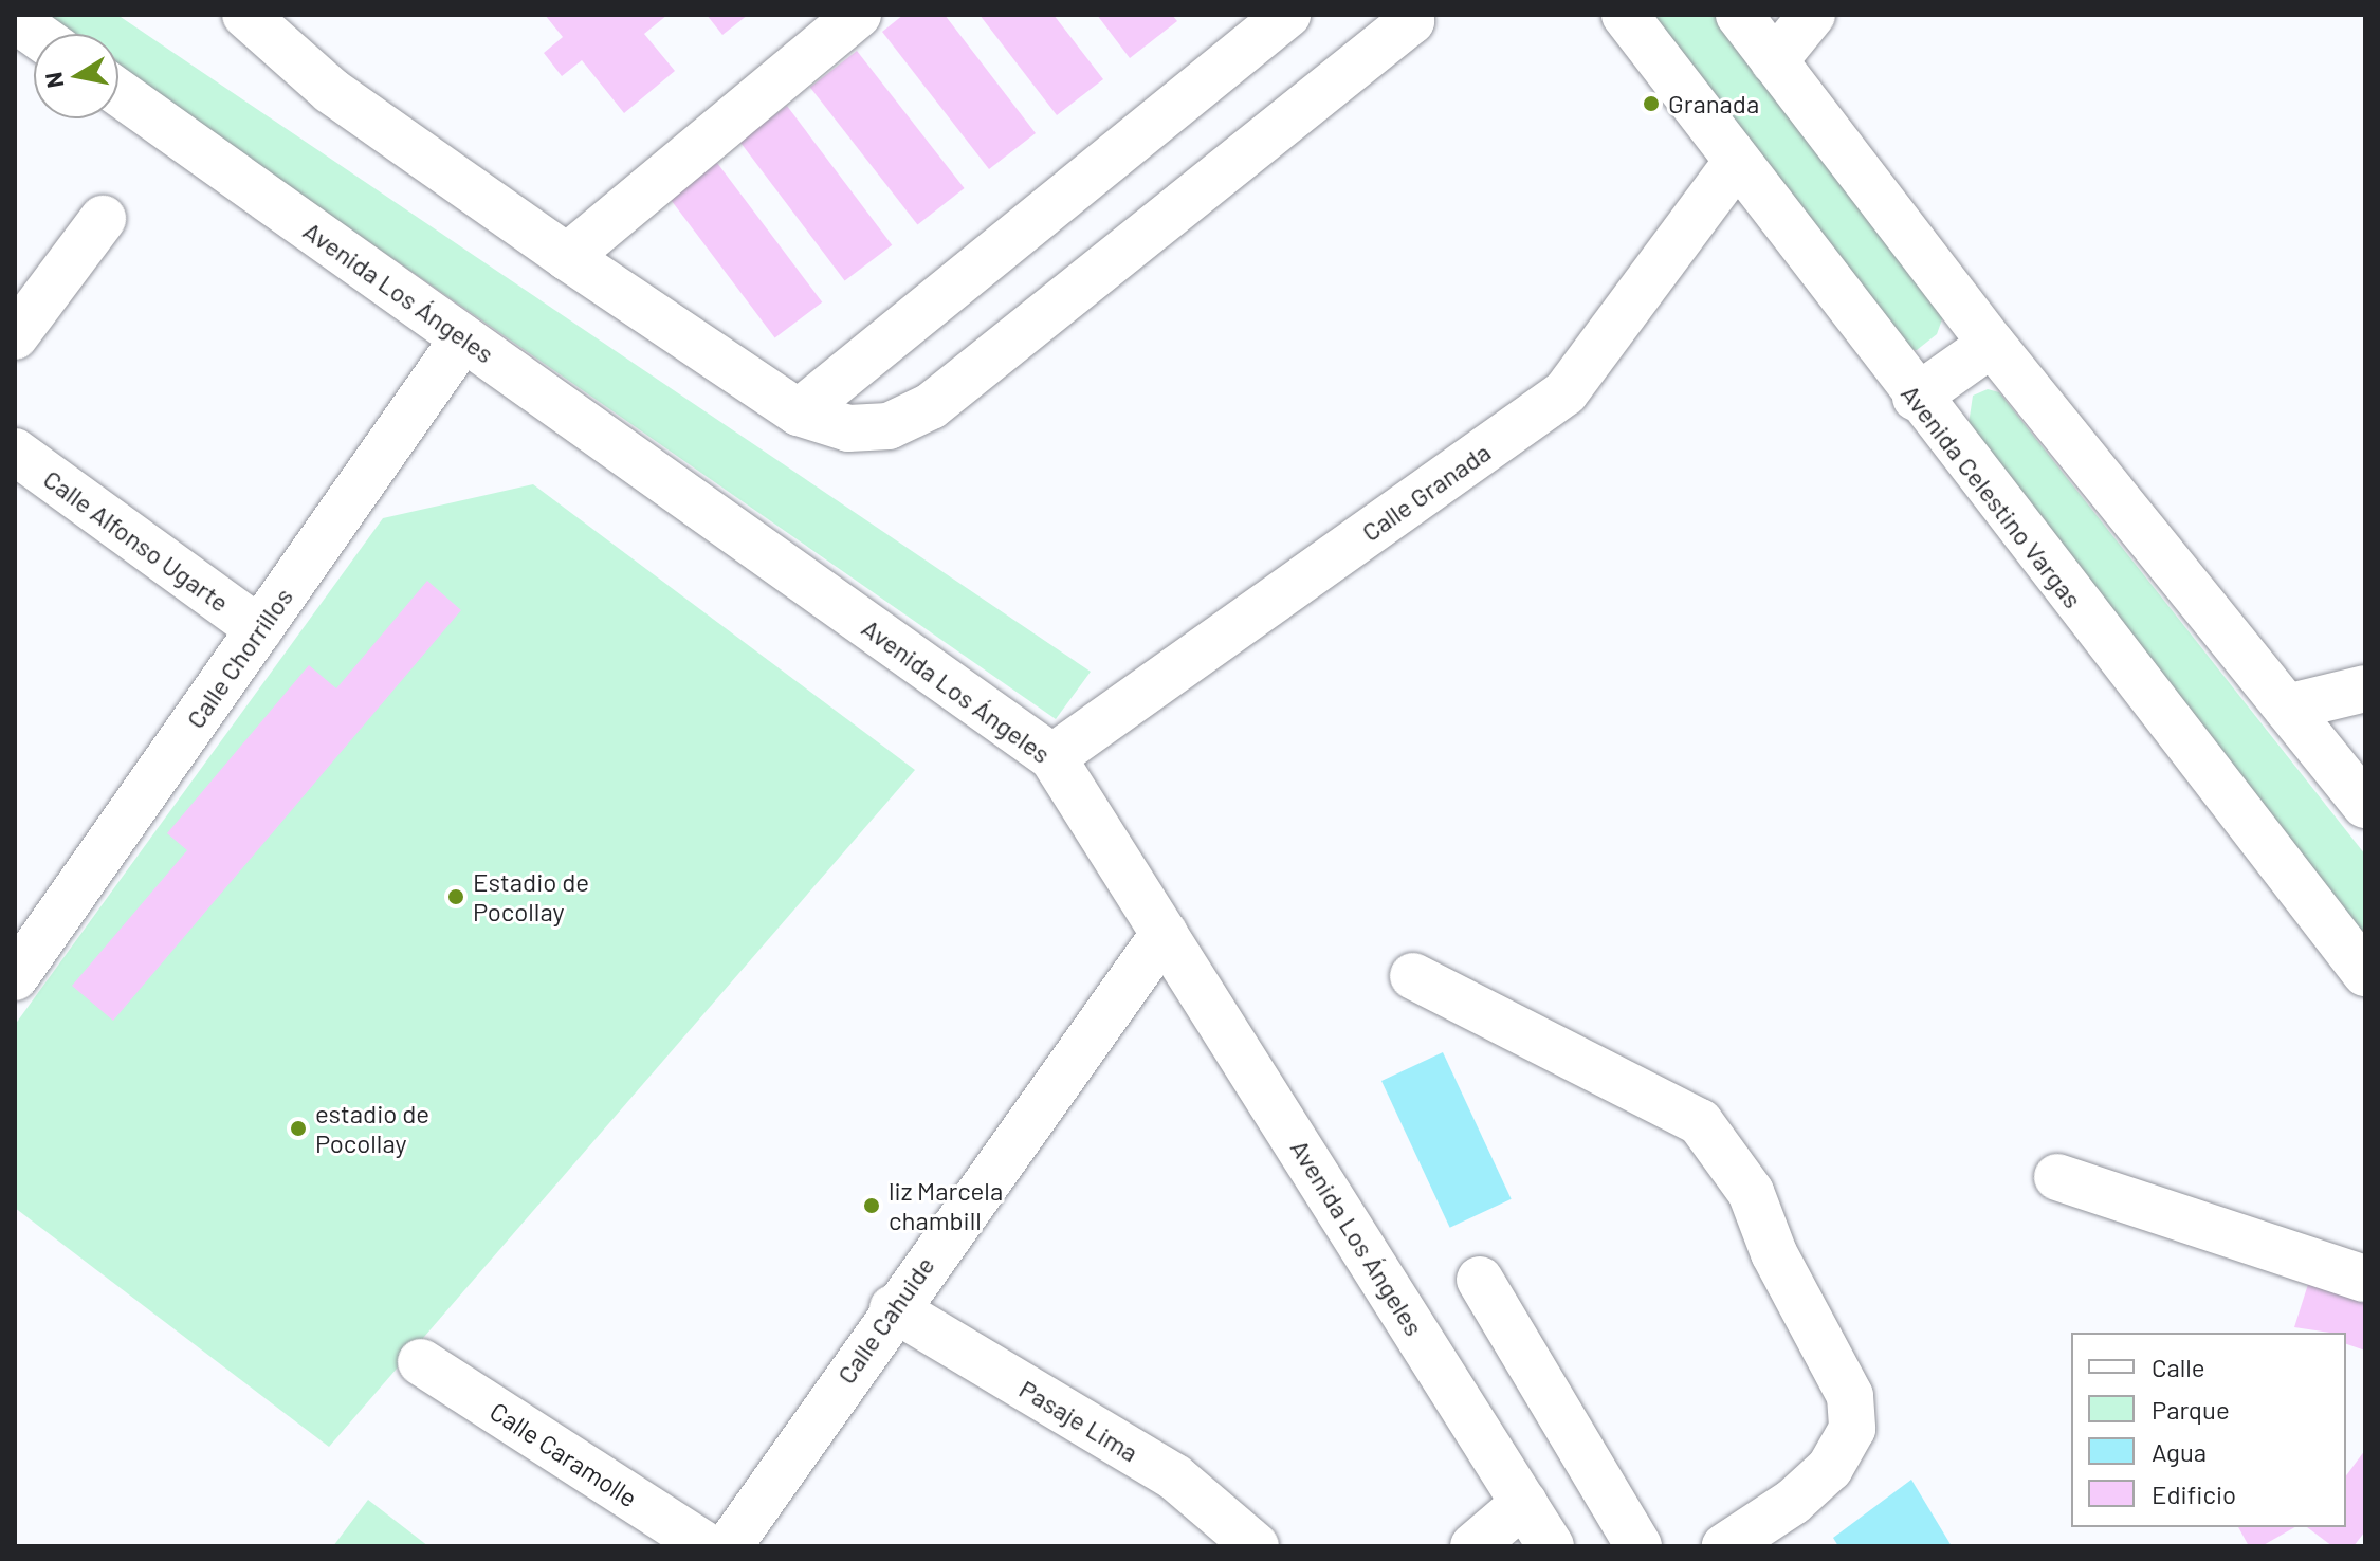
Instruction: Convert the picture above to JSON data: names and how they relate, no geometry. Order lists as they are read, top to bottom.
{
  "streets": {
    "street": [
      "Avenida Los Ángeles",
      "Calle Granada",
      "Avenida Celestino Vargas",
      "Calle Alfonso Ugarte",
      "Calle Chorrillos",
      "Calle Cahuide",
      "Pasaje Lima",
      "Calle Caramolle"
    ]
  },
  "crossings": [
    ["Avenida Los Ángeles", "Calle Granada"],
    ["Avenida Los Ángeles", "Calle Chorrillos"],
    ["Avenida Los Ángeles", "Calle Cahuide"],
    ["Calle Granada", "Avenida Celestino Vargas"],
    ["Calle Alfonso Ugarte", "Calle Chorrillos"],
    ["Calle Cahuide", "Pasaje Lima"]
  ],
  "places": [
    "Granada",
    "Estadio de Pocollay",
    "estadio de Pocollay",
    "liz Marcela chambill"
  ],
  "legend": [
    "Calle",
    "Parque",
    "Agua",
    "Edificio"
  ],
  "north": "left"
}
